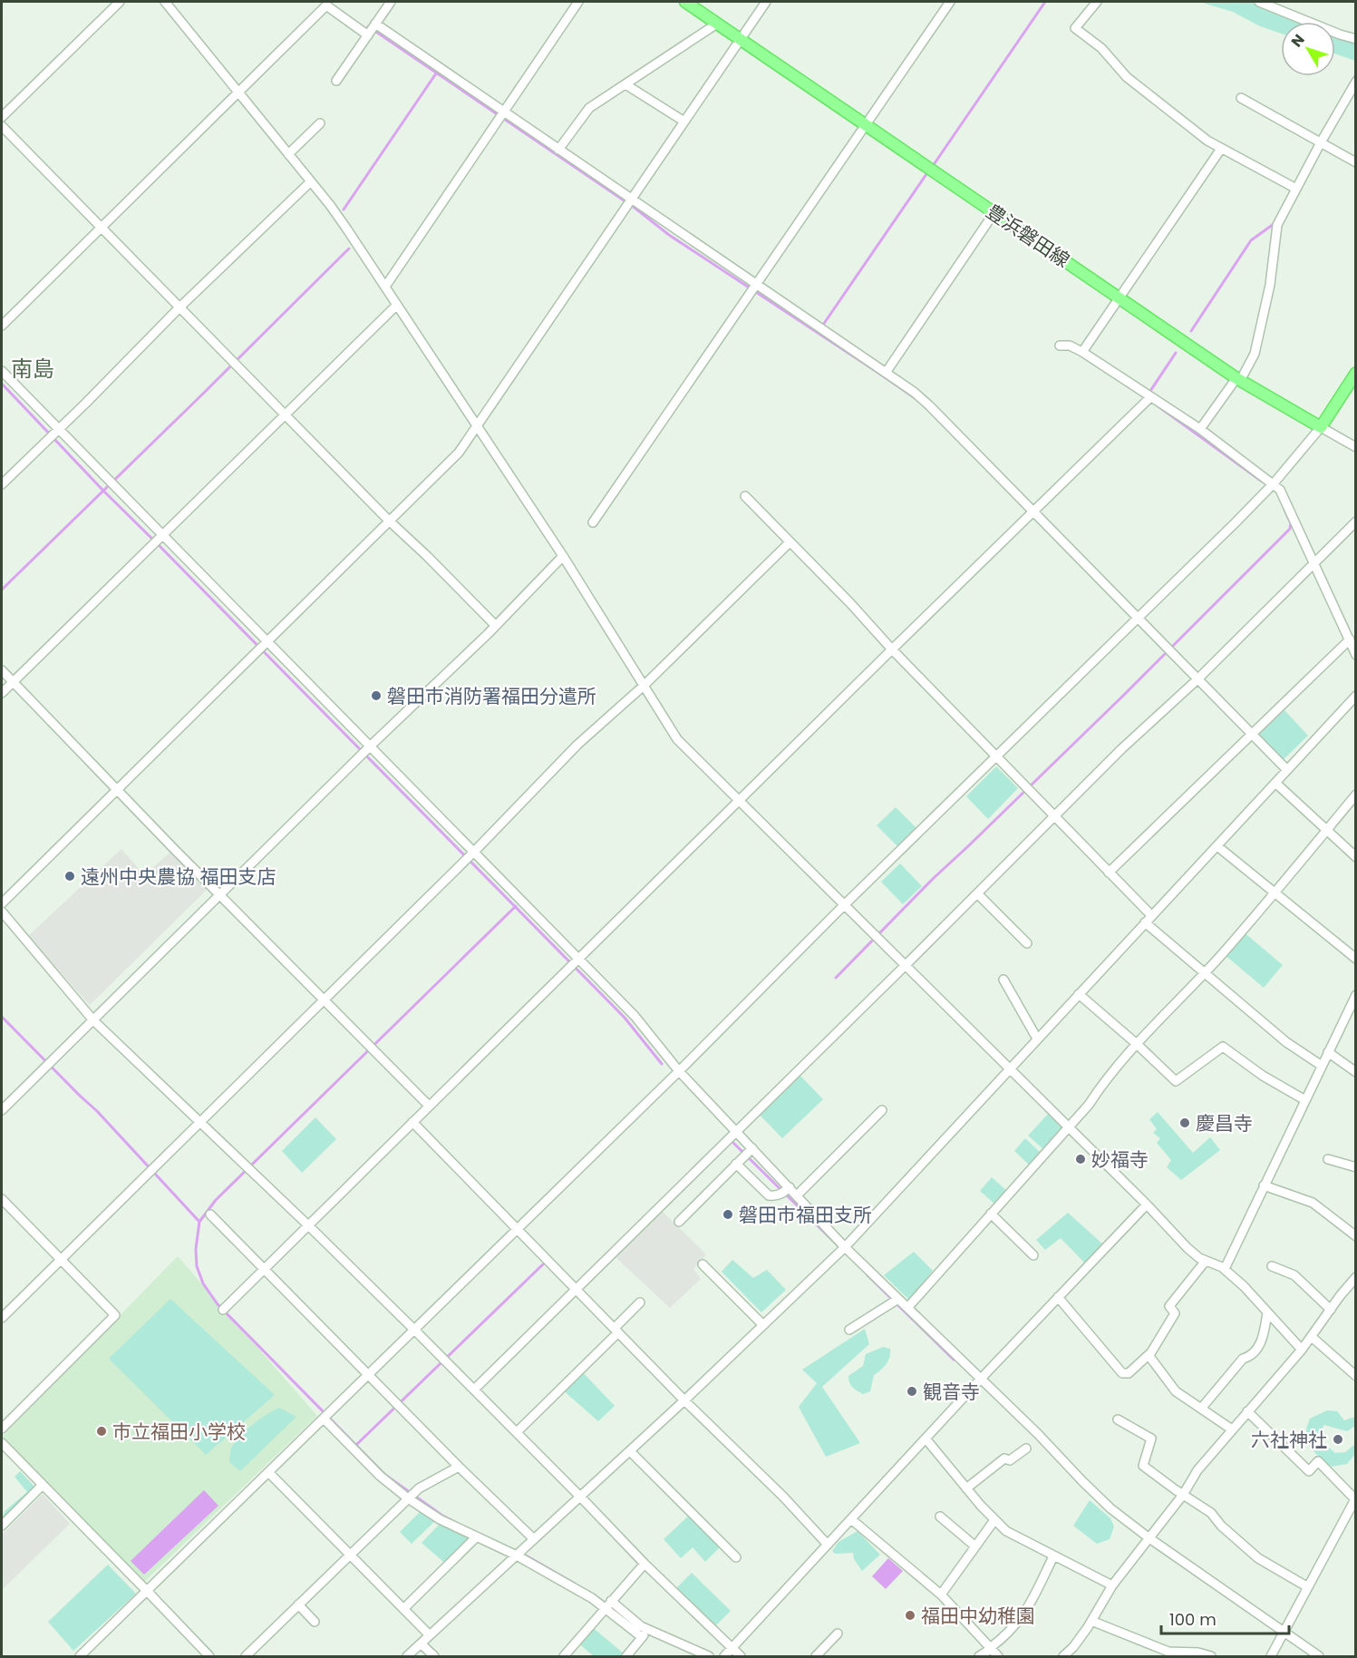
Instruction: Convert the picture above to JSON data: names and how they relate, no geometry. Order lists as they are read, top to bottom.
{
  "streets": {
    "main road": ["豊浜磐田線"]
  },
  "districts": ["南島"],
  "places": [
    "磐田市消防署福田分遣所",
    "遠州中央農協 福田支店",
    "慶昌寺",
    "妙福寺",
    "磐田市福田支所",
    "観音寺",
    "市立福田小学校",
    "六社神社",
    "福田中幼稚園"
  ],
  "scale_bar": "100 m",
  "north": "top left"
}
